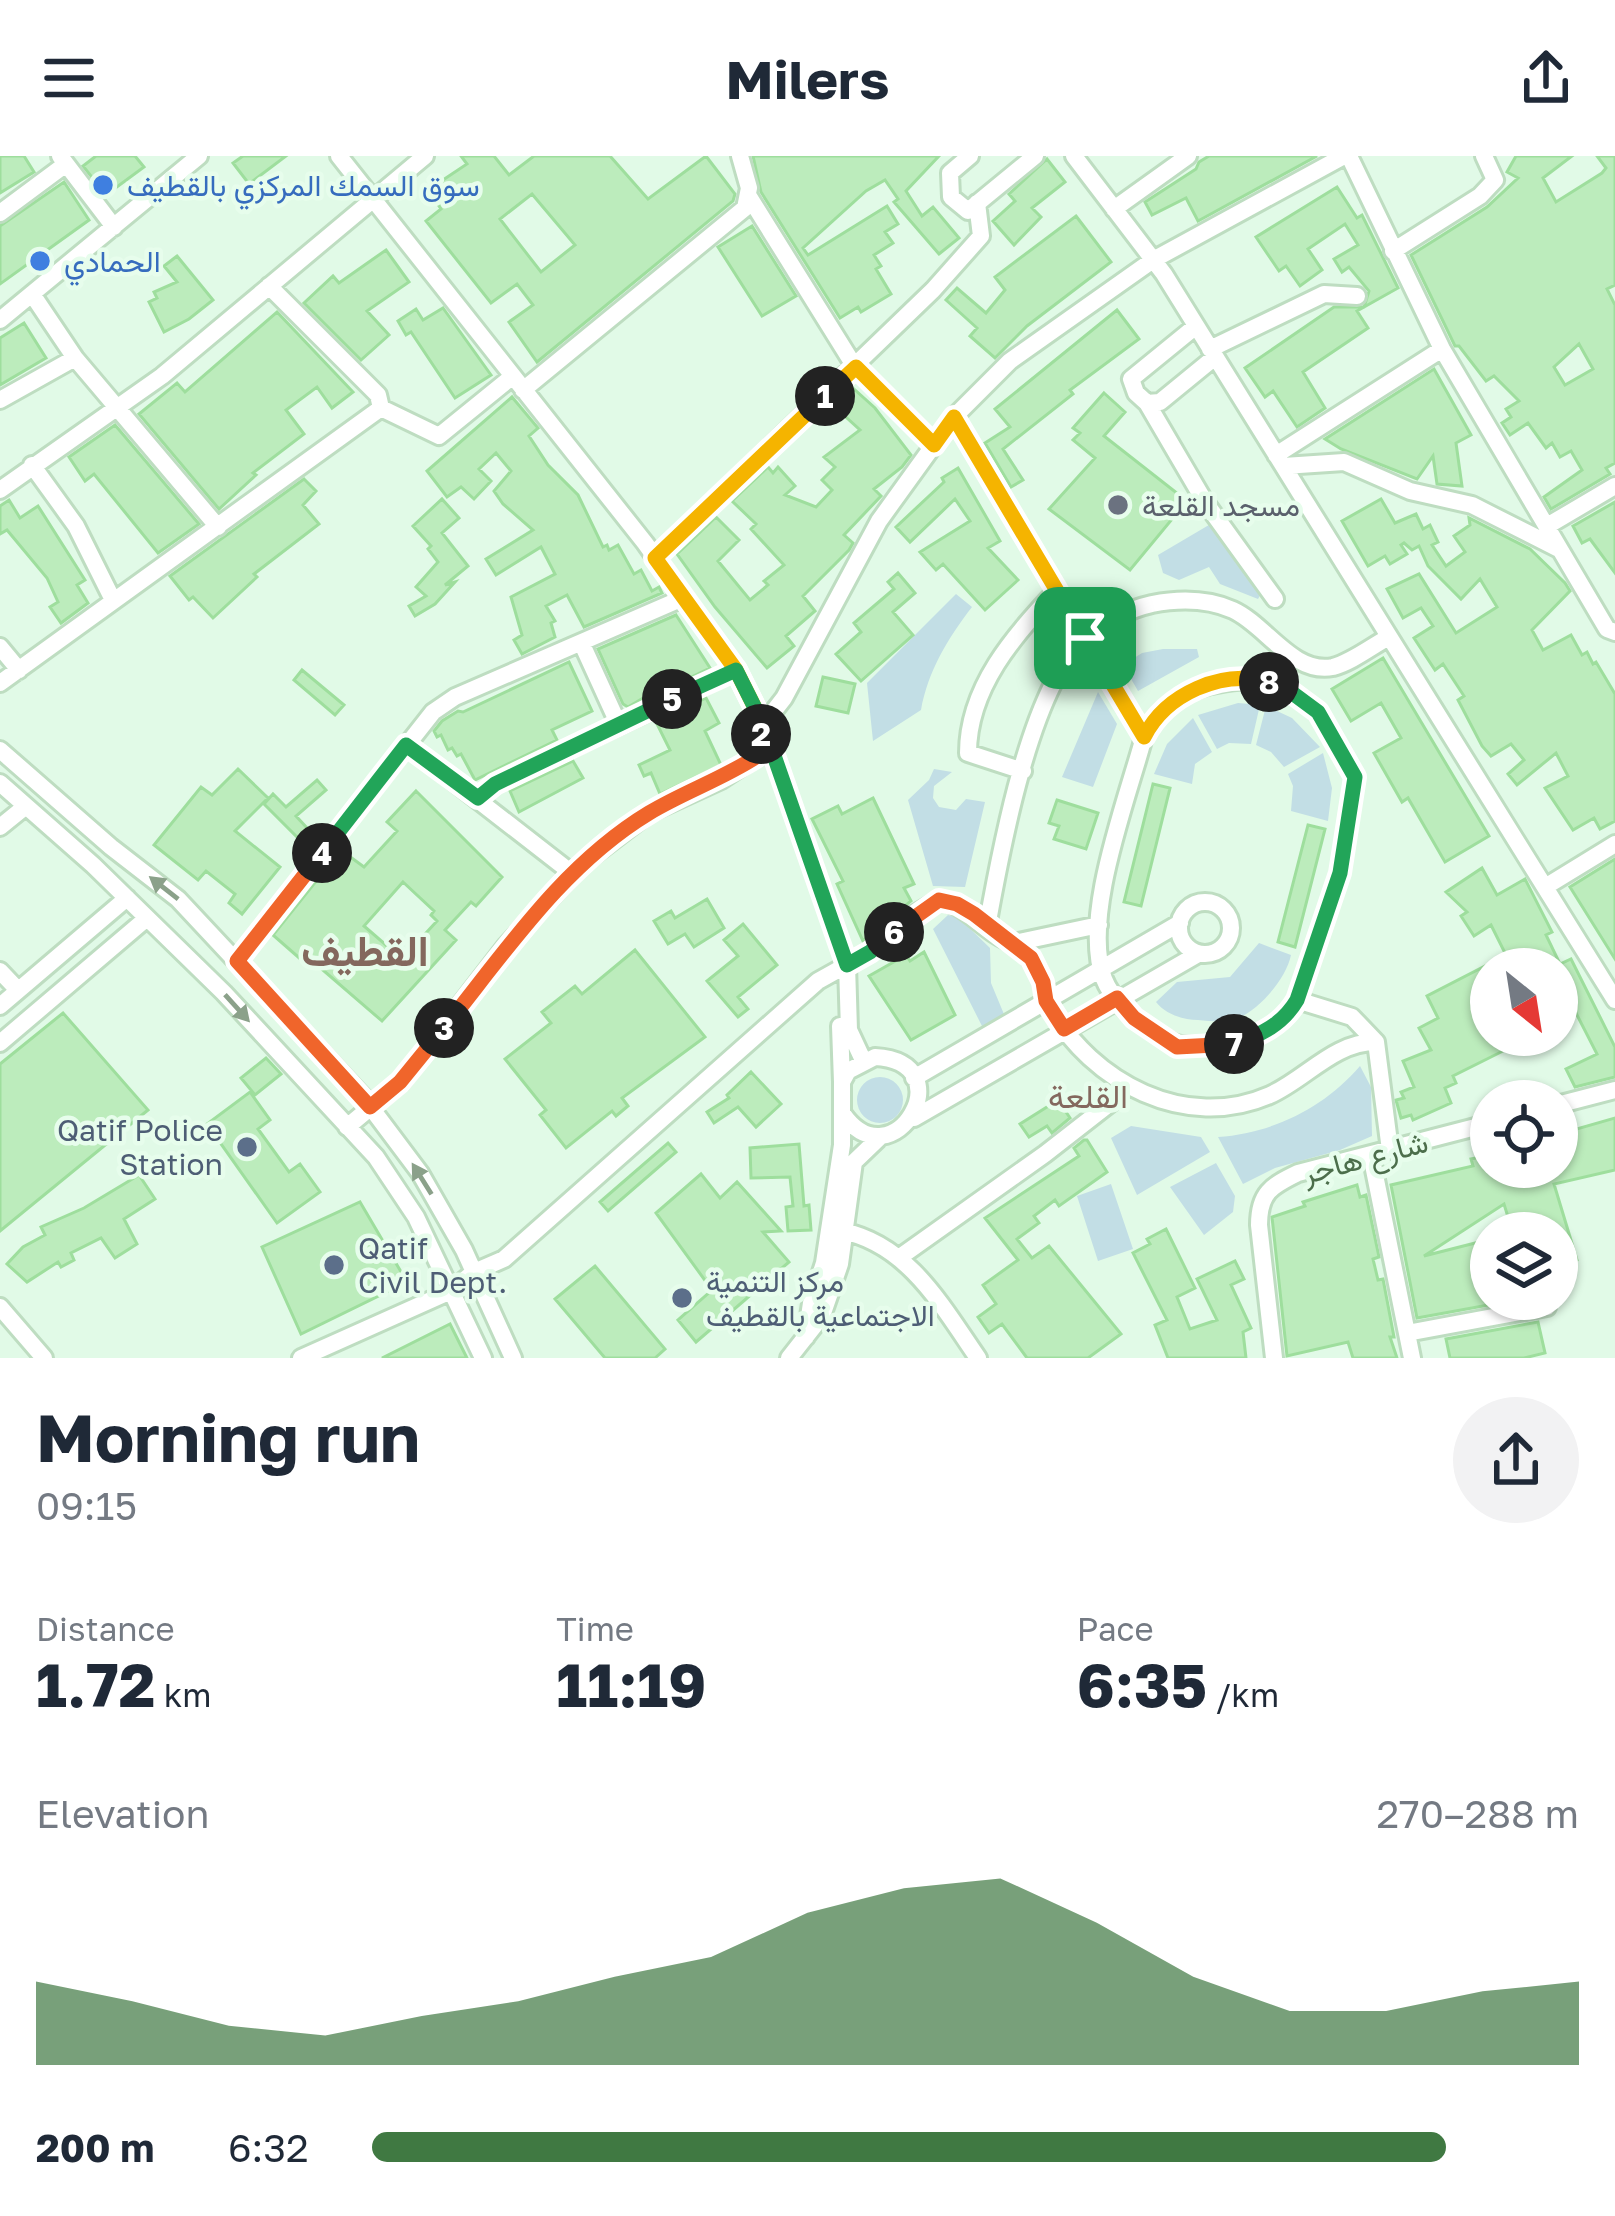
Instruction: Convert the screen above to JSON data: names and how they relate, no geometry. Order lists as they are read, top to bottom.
{
  "streets": {
    "street": ["شارع هاجر"]
  },
  "districts": ["القطيف", "القلعة"],
  "places": [
    "سوق السمك المركزي بالقطيف",
    "الحمادي",
    "مسجد القلعة",
    "Qatif Police Station",
    "Qatif Civil Dept.",
    "مركز التنمية الاجتماعية بالقطيف"
  ],
  "north": "bottom right",
  "page": {
    "header": "Milers",
    "pins": [
      "1",
      "8",
      "5",
      "2",
      "4",
      "6",
      "3",
      "7"
    ],
    "heading": ["Morning run", "09:15"],
    "stats": [
      ["Distance", "1.72 km"],
      ["Time", "11:19"],
      ["Pace", "6:35 /km"]
    ],
    "chart": ["Elevation", "270–288 m"],
    "list": [
      {
        "name": "200 m",
        "note": "6:32"
      }
    ]
  }
}
